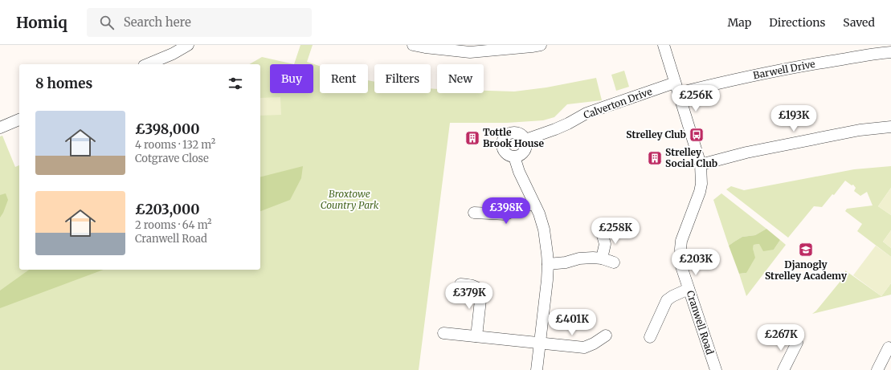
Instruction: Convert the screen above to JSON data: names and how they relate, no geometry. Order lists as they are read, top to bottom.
{
  "streets": {
    "street": ["Barwell Drive", "Calverton Drive", "Cranwell Road"]
  },
  "crossings": [
    ["Barwell Drive", "Calverton Drive"],
    ["Barwell Drive", "Cranwell Road"],
    ["Calverton Drive", "Cranwell Road"]
  ],
  "parks": ["Broxtowe Country Park"],
  "places": {
    "bus stop": ["Strelley Club"],
    "building": ["Tottle Brook House", "Strelley Social Club"],
    "school or university": ["Djanogly Strelley Academy"]
  },
  "page": {
    "header": "Homiq",
    "search": "Search here",
    "nav": ["Map", "Directions", "Saved"],
    "chip": [
      "Buy",
      "Rent",
      "Filters",
      "New"
    ],
    "heading": "8 homes",
    "price": [
      "£256K",
      "£193K",
      "£398K",
      "£258K",
      "£203K",
      "£379K",
      "£401K",
      "£267K"
    ],
    "list": [
      {
        "name": "£398,000",
        "note": "4 rooms · 132 m² · Cotgrave Close"
      },
      {
        "name": "£203,000",
        "note": "2 rooms · 64 m² · Cranwell Road"
      }
    ]
  }
}
